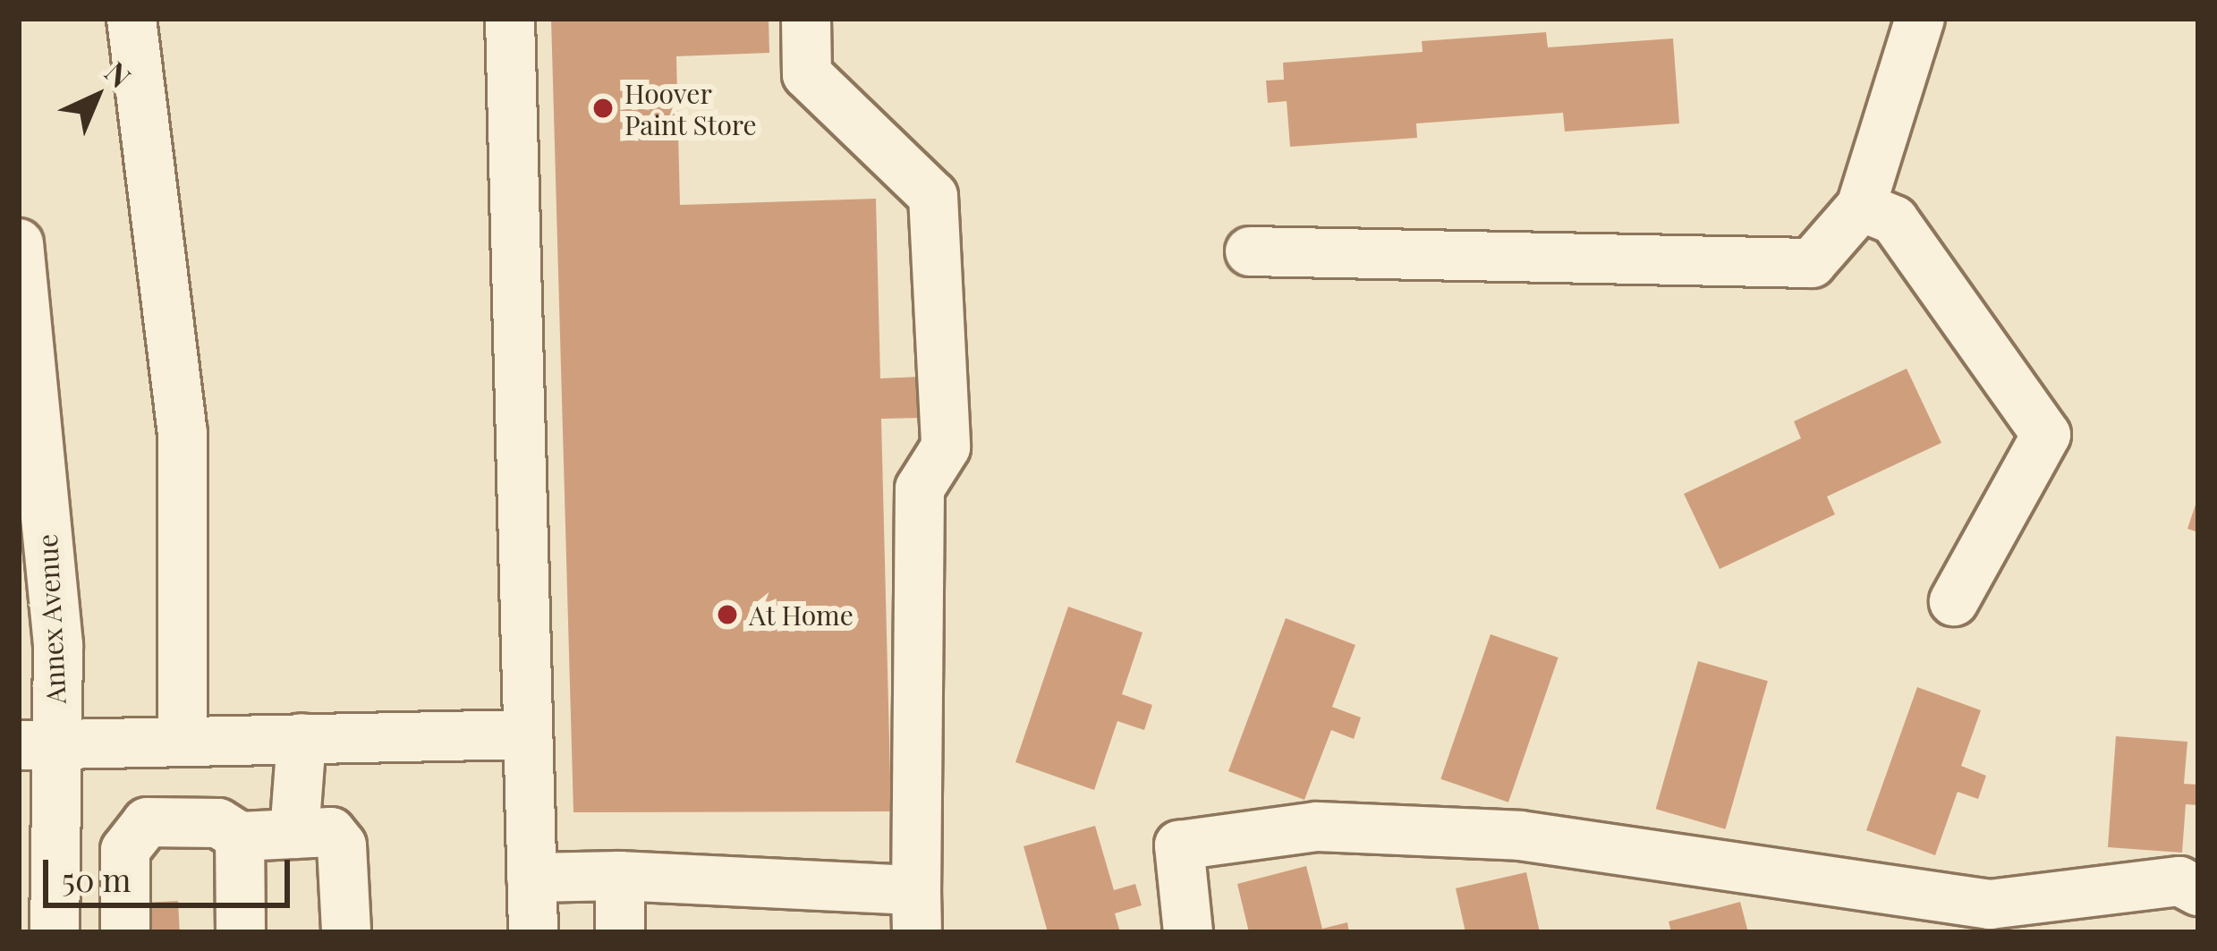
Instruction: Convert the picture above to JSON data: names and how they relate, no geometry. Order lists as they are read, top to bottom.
{
  "streets": {
    "street": ["Annex Avenue"]
  },
  "places": ["Hoover Paint Store", "At Home"],
  "scale_bar": "50 m",
  "north": "top right"
}
